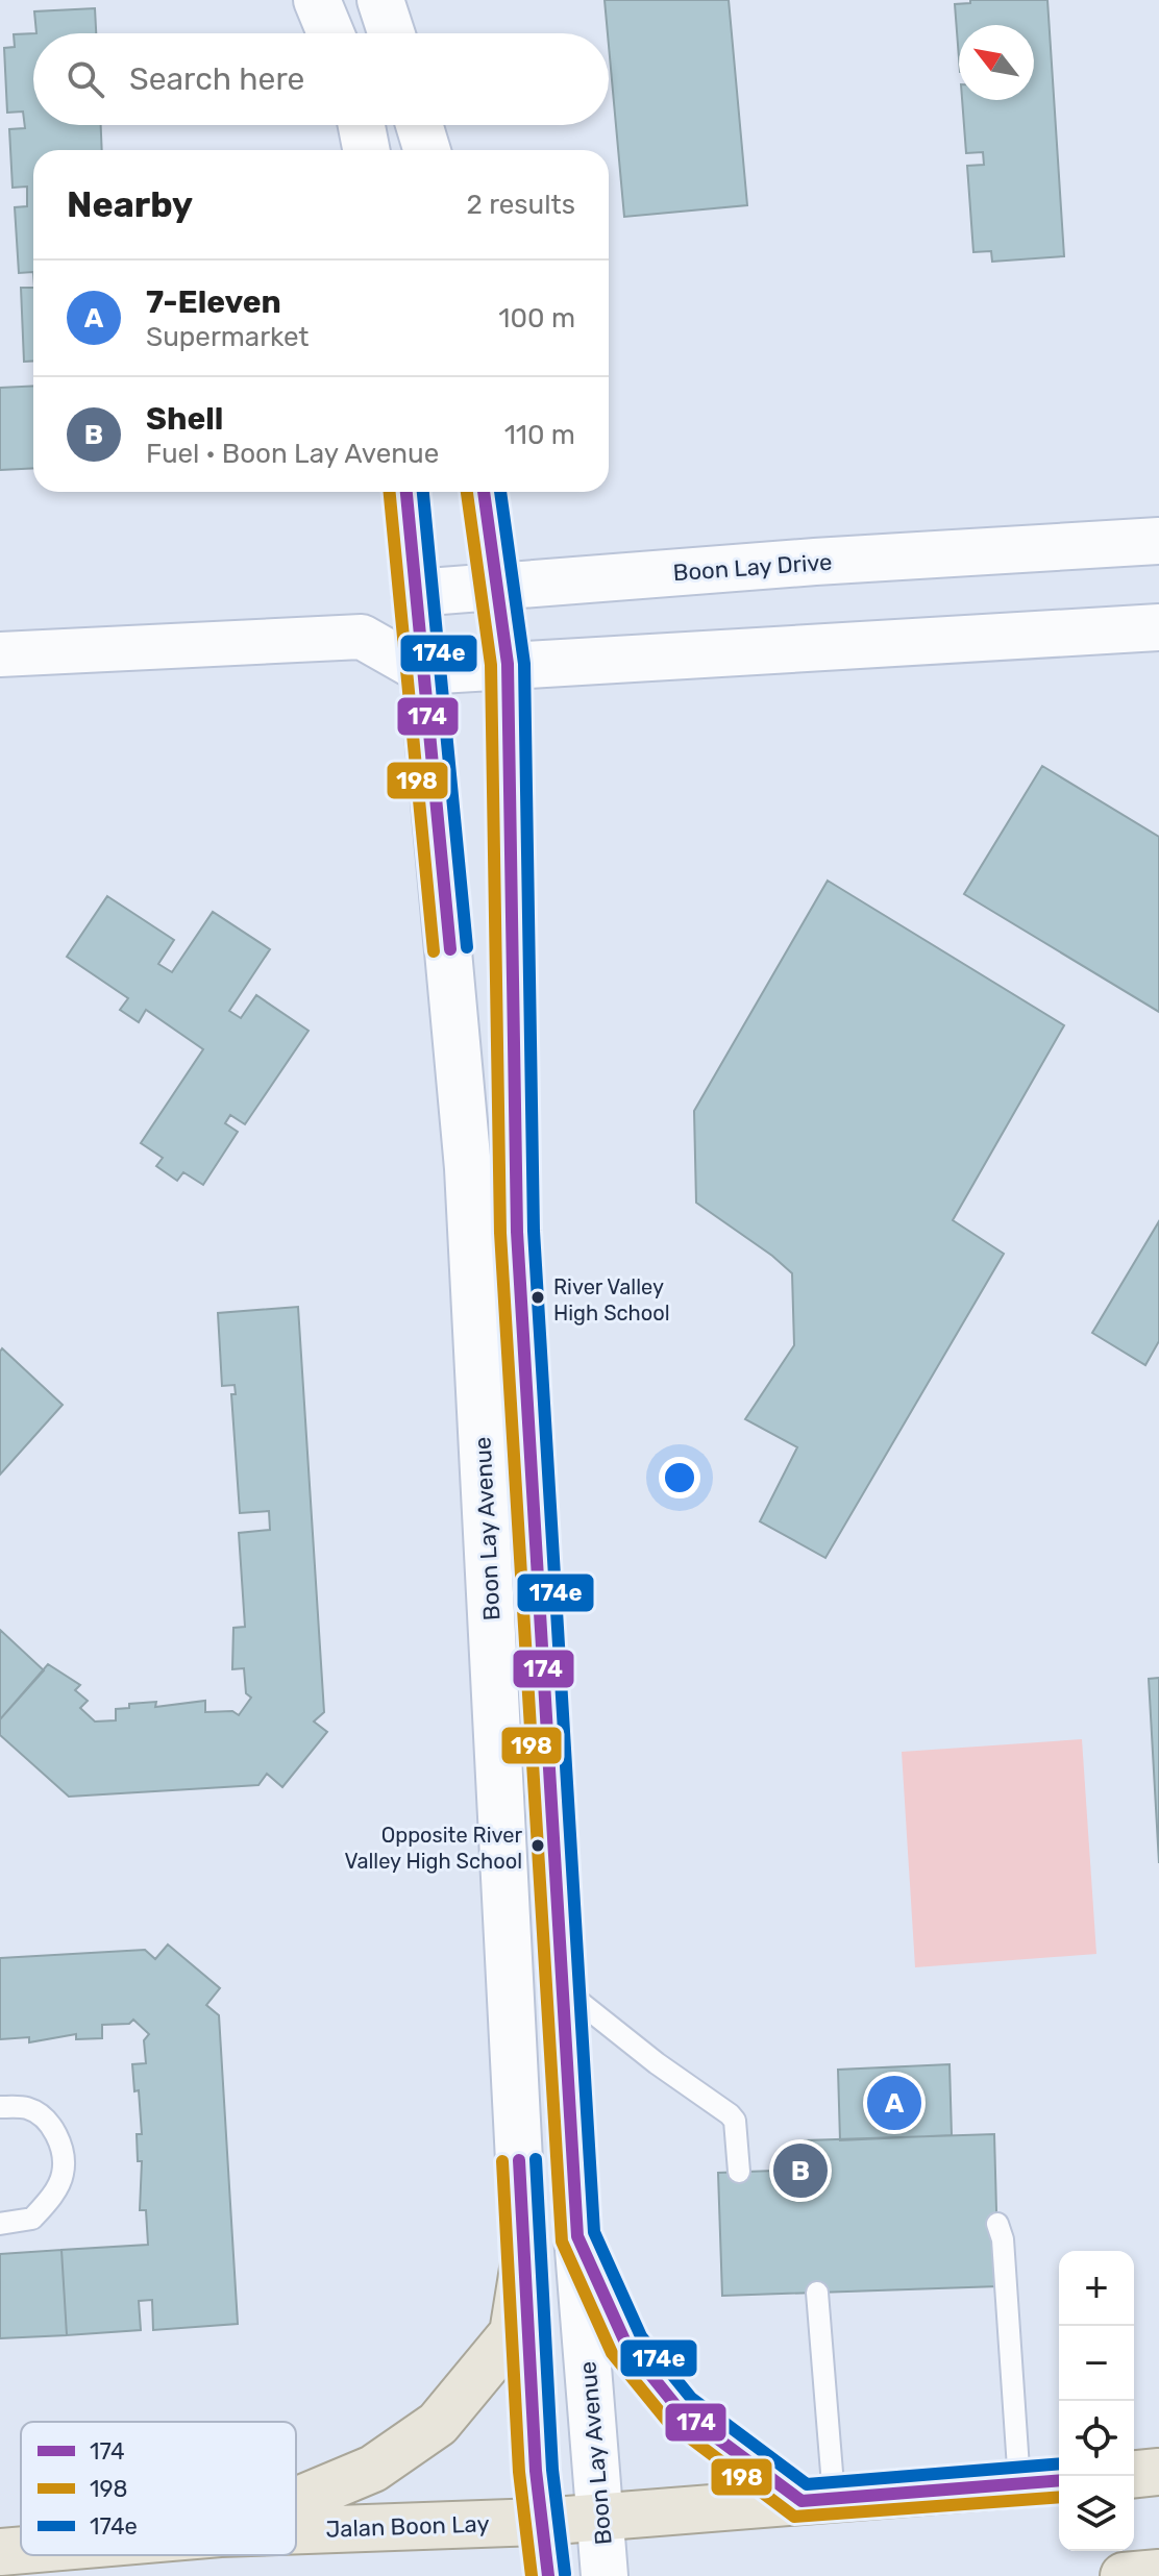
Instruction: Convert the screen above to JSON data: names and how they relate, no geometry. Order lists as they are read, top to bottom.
{
  "streets": {
    "main road": ["Jalan Boon Lay"],
    "street": ["Boon Lay Drive", "Boon Lay Avenue"]
  },
  "crossings": [
    ["Boon Lay Drive", "Boon Lay Avenue"],
    ["Boon Lay Avenue", "Jalan Boon Lay"]
  ],
  "places": ["River Valley High School", "Opposite River Valley High School"],
  "lines": ["transit line 174", "transit line 198", "transit line 174e"],
  "legend": ["174", "198", "174e"],
  "north": "top left",
  "page": {
    "search": "Search here",
    "heading": ["Nearby", "2 results"],
    "list": [
      {
        "mark": "A",
        "name": "7-Eleven",
        "note": "Supermarket",
        "value": "100 m"
      },
      {
        "mark": "B",
        "name": "Shell",
        "note": "Fuel · Boon Lay Avenue",
        "value": "110 m"
      }
    ],
    "pins": ["A", "B"],
    "map_buttons": ["+", "−"]
  }
}
